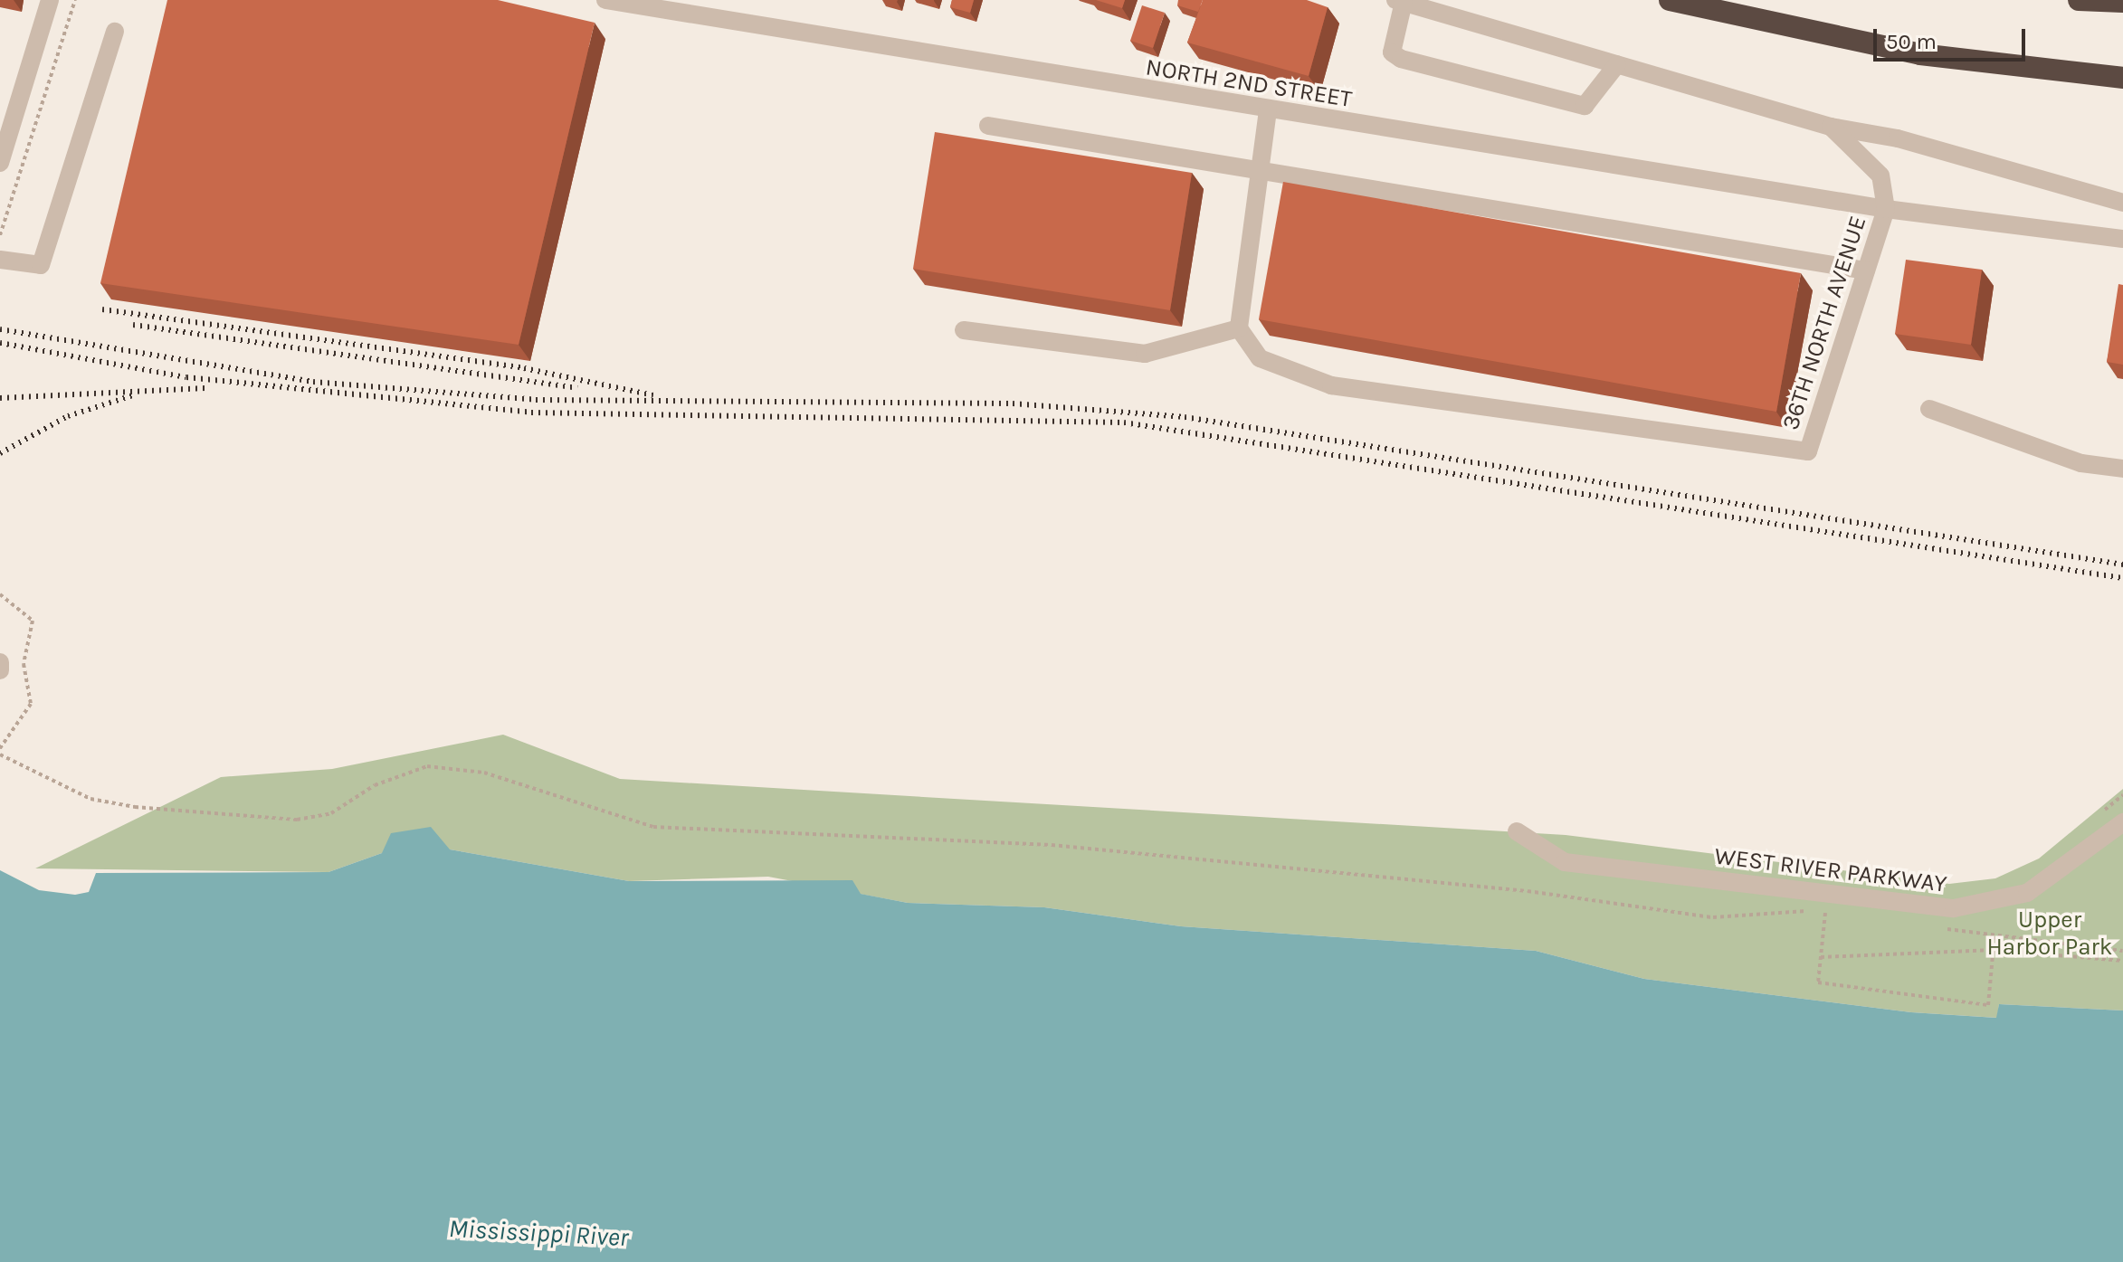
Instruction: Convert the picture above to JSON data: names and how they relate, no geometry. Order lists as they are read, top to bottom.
{
  "streets": {
    "street": ["NORTH 2ND STREET", "36TH NORTH AVENUE", "WEST RIVER PARKWAY"]
  },
  "crossings": [
    ["NORTH 2ND STREET", "36TH NORTH AVENUE"]
  ],
  "water": ["Mississippi River"],
  "parks": ["Upper Harbor Park"],
  "scale_bar": "50 m"
}
